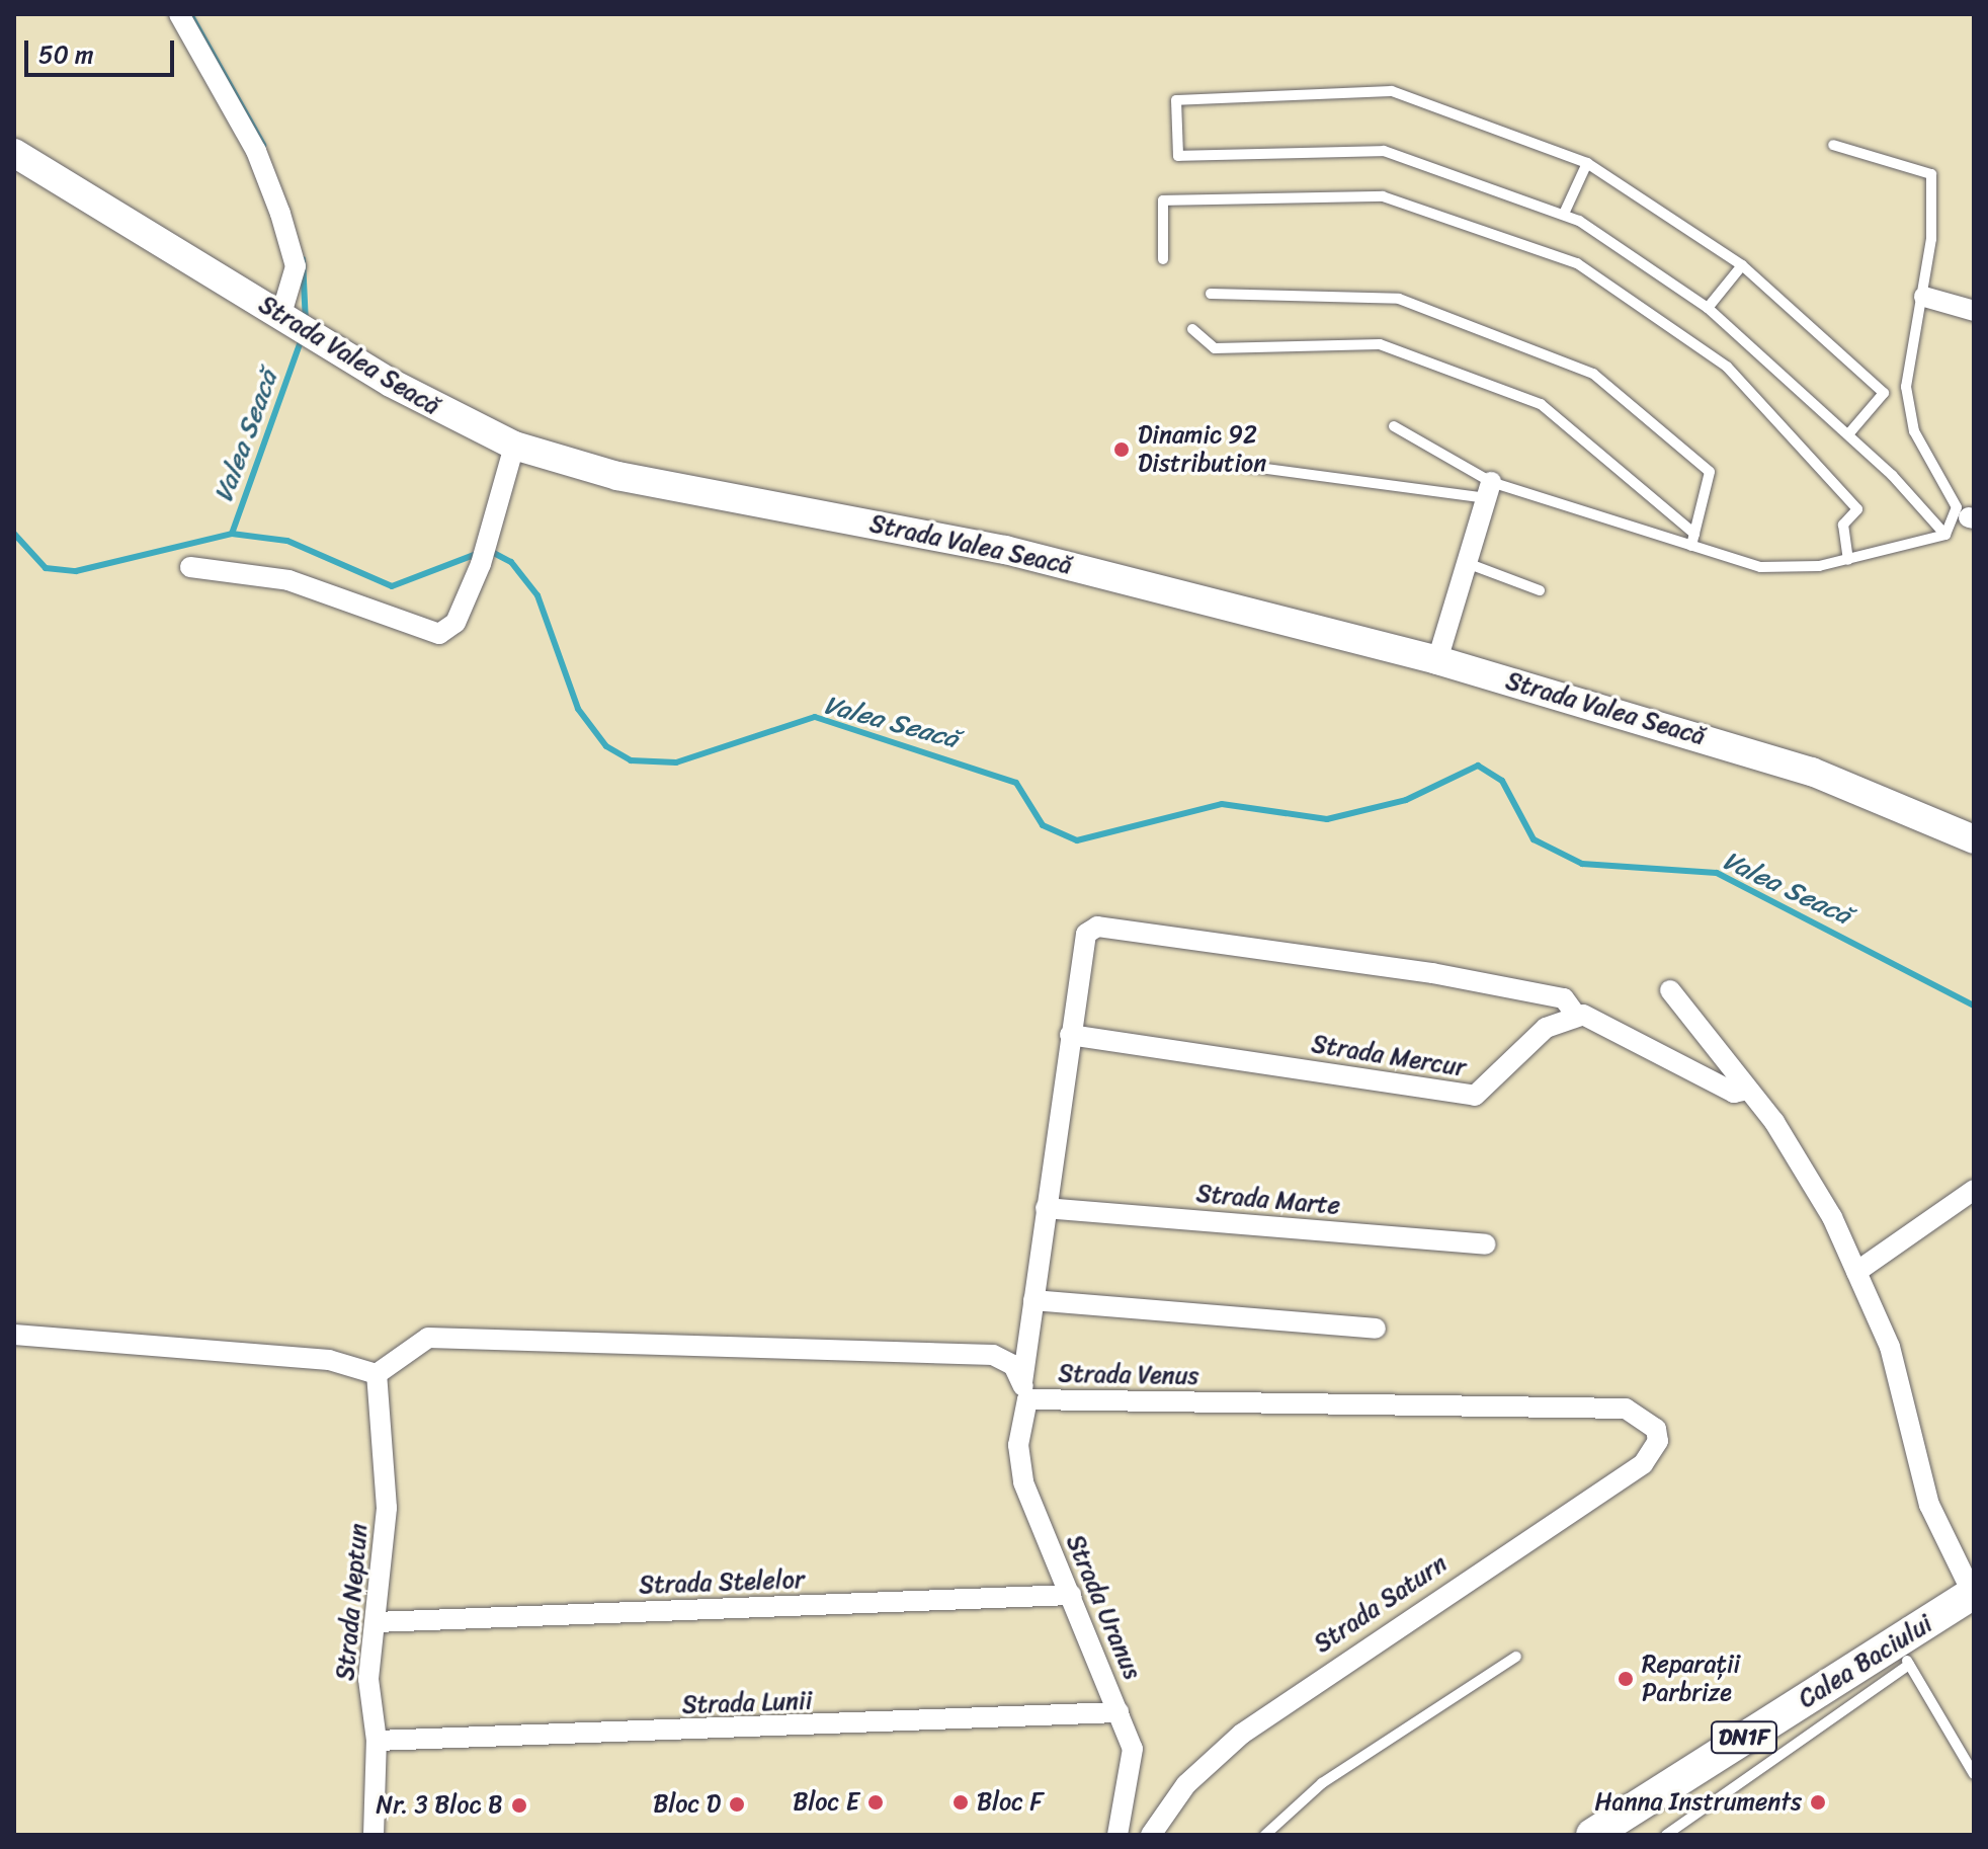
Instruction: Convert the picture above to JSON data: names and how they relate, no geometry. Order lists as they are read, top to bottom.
{
  "streets": {
    "main road": ["Strada Valea Seacă", "Calea Baciului", "DN1F"],
    "street": [
      "Strada Mercur",
      "Strada Marte",
      "Strada Venus",
      "Strada Stelelor",
      "Strada Neptun",
      "Strada Saturn",
      "Strada Uranus",
      "Strada Lunii"
    ]
  },
  "crossings": [
    ["Strada Mercur", "Strada Uranus"],
    ["Strada Marte", "Strada Uranus"],
    ["Strada Venus", "Strada Neptun"],
    ["Strada Venus", "Strada Saturn"],
    ["Strada Venus", "Strada Uranus"],
    ["Strada Stelelor", "Strada Neptun"],
    ["Strada Stelelor", "Strada Uranus"],
    ["Strada Neptun", "Strada Lunii"],
    ["Strada Uranus", "Strada Lunii"]
  ],
  "water": ["Valea Seacă"],
  "places": [
    "Dinamic 92 Distribution",
    "Reparații Parbrize",
    "Bloc E",
    "Bloc F",
    "Hanna Instruments",
    "Bloc D",
    "Nr. 3 Bloc B"
  ],
  "scale_bar": "50 m"
}
